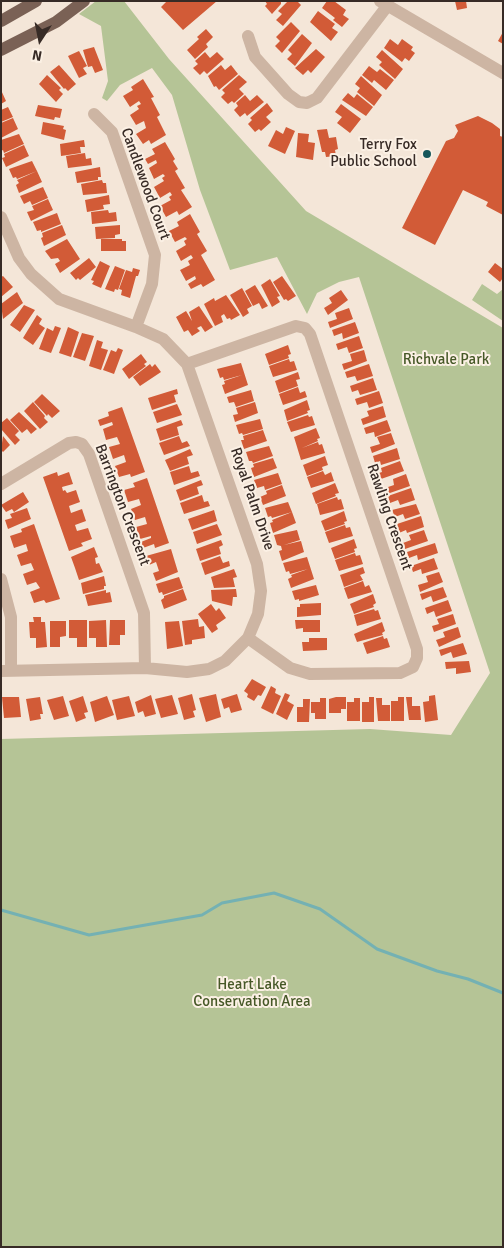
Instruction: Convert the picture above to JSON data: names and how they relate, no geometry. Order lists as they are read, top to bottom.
{
  "streets": {
    "street": [
      "Candlewood Court",
      "Royal Palm Drive",
      "Barrington Crescent",
      "Rawling Crescent"
    ]
  },
  "crossings": [
    ["Candlewood Court", "Royal Palm Drive"],
    ["Royal Palm Drive", "Barrington Crescent"],
    ["Royal Palm Drive", "Rawling Crescent"]
  ],
  "parks": ["Richvale Park", "Heart Lake Conservation Area"],
  "places": ["Terry Fox Public School"],
  "north": "bottom"
}
